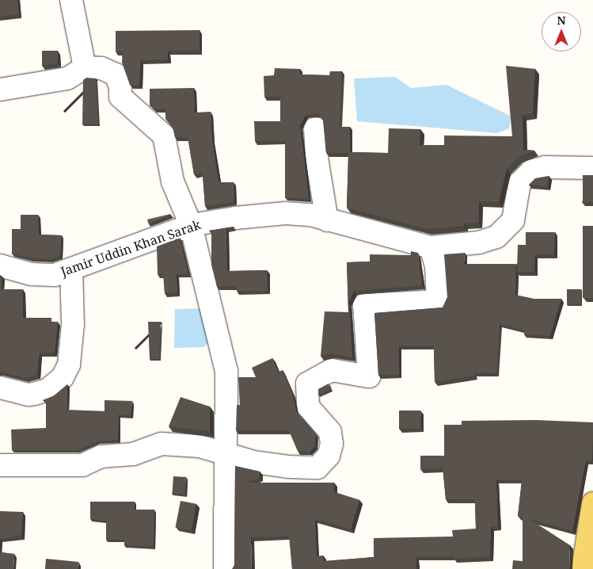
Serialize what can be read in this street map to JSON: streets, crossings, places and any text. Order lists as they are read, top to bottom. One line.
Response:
{"streets":{"street":["Jamir Uddin Khan Sarak"]},"north":"top"}
